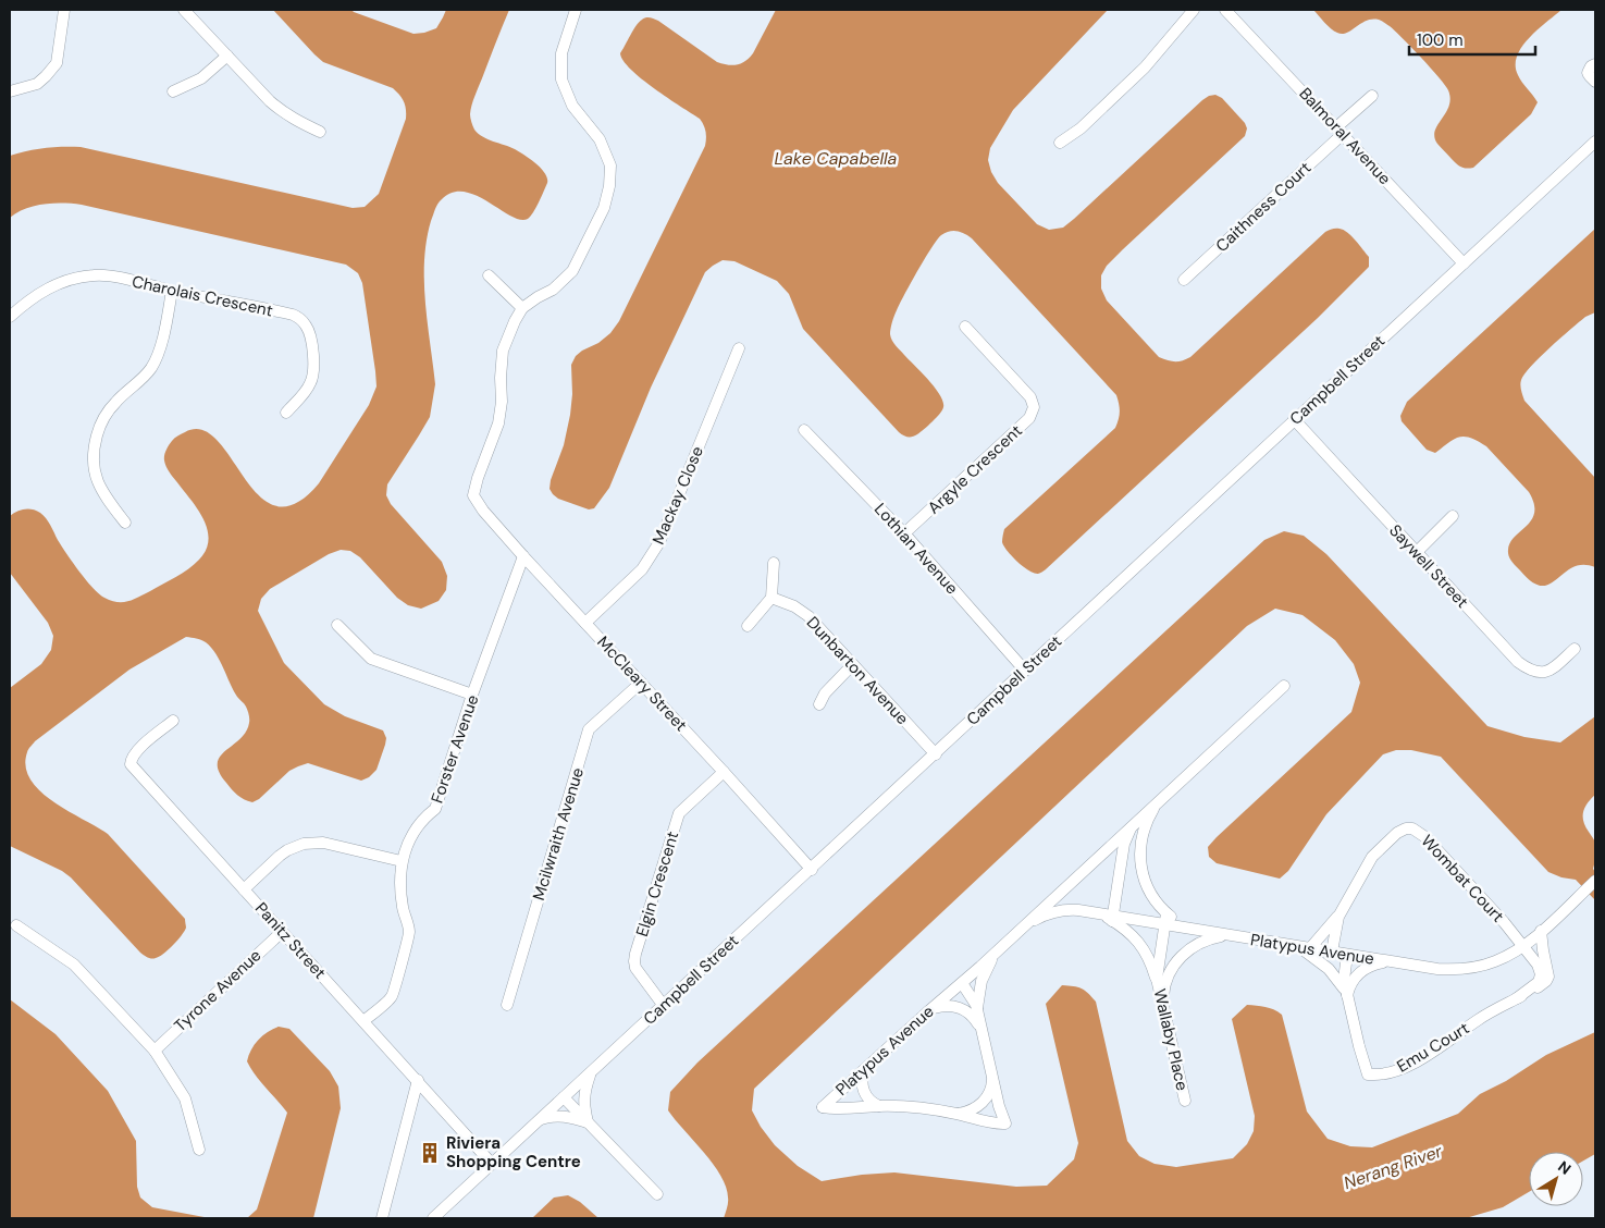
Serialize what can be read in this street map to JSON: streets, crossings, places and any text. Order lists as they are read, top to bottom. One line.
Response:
{"streets":{"street":["Balmoral Avenue","Caithness Court","Charolais Crescent","Campbell Street","Argyle Crescent","Mackay Close","Lothian Avenue","Saywell Street","Dunbarton Avenue","McCleary Street","Forster Avenue","Mcilwraith Avenue","Wombat Court","Elgin Crescent","Panitz Street","Platypus Avenue","Tyrone Avenue","Wallaby Place","Emu Court"]},"crossings":[["Balmoral Avenue","Caithness Court"],["Balmoral Avenue","Campbell Street"],["Campbell Street","Lothian Avenue"],["Campbell Street","Saywell Street"],["Campbell Street","Dunbarton Avenue"],["Campbell Street","McCleary Street"],["Campbell Street","Elgin Crescent"],["Campbell Street","Panitz Street"],["Argyle Crescent","Lothian Avenue"],["Mackay Close","McCleary Street"],["McCleary Street","Forster Avenue"],["McCleary Street","Mcilwraith Avenue"],["McCleary Street","Elgin Crescent"],["Forster Avenue","Panitz Street"],["Wombat Court","Platypus Avenue"],["Wombat Court","Emu Court"],["Panitz Street","Tyrone Avenue"],["Platypus Avenue","Wallaby Place"],["Platypus Avenue","Emu Court"]],"water":["Lake Capabella","Nerang River"],"places":{"building":["Riviera Shopping Centre"]},"scale_bar":"100 m","north":"top right"}
